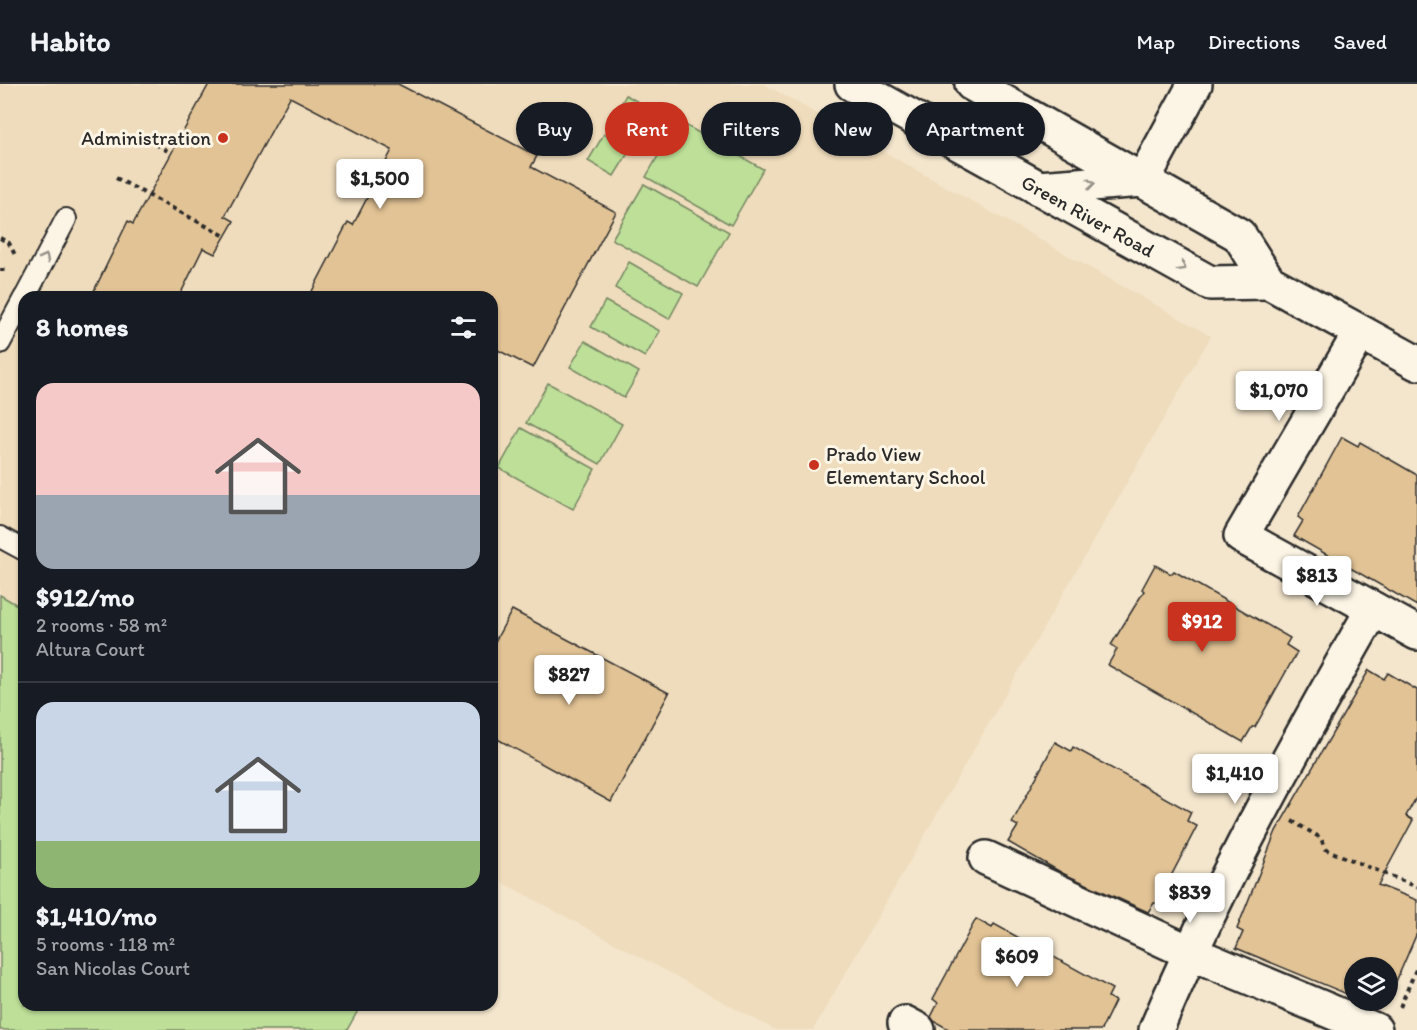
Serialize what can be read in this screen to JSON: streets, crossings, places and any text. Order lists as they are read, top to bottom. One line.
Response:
{"streets":{"street":["Green River Road"]},"places":["Administration","Prado View Elementary School"],"page":{"header":"Habito","nav":["Map","Directions","Saved"],"chip":["Buy","Rent","Filters","New","Apartment"],"price":["$1,500","$1,070","$813","$912","$827","$1,410","$839","$609"],"heading":"8 homes","list":[{"name":"$912/mo","note":"2 rooms · 58 m² · Altura Court"},{"name":"$1,410/mo","note":"5 rooms · 118 m² · San Nicolas Court"}]}}
